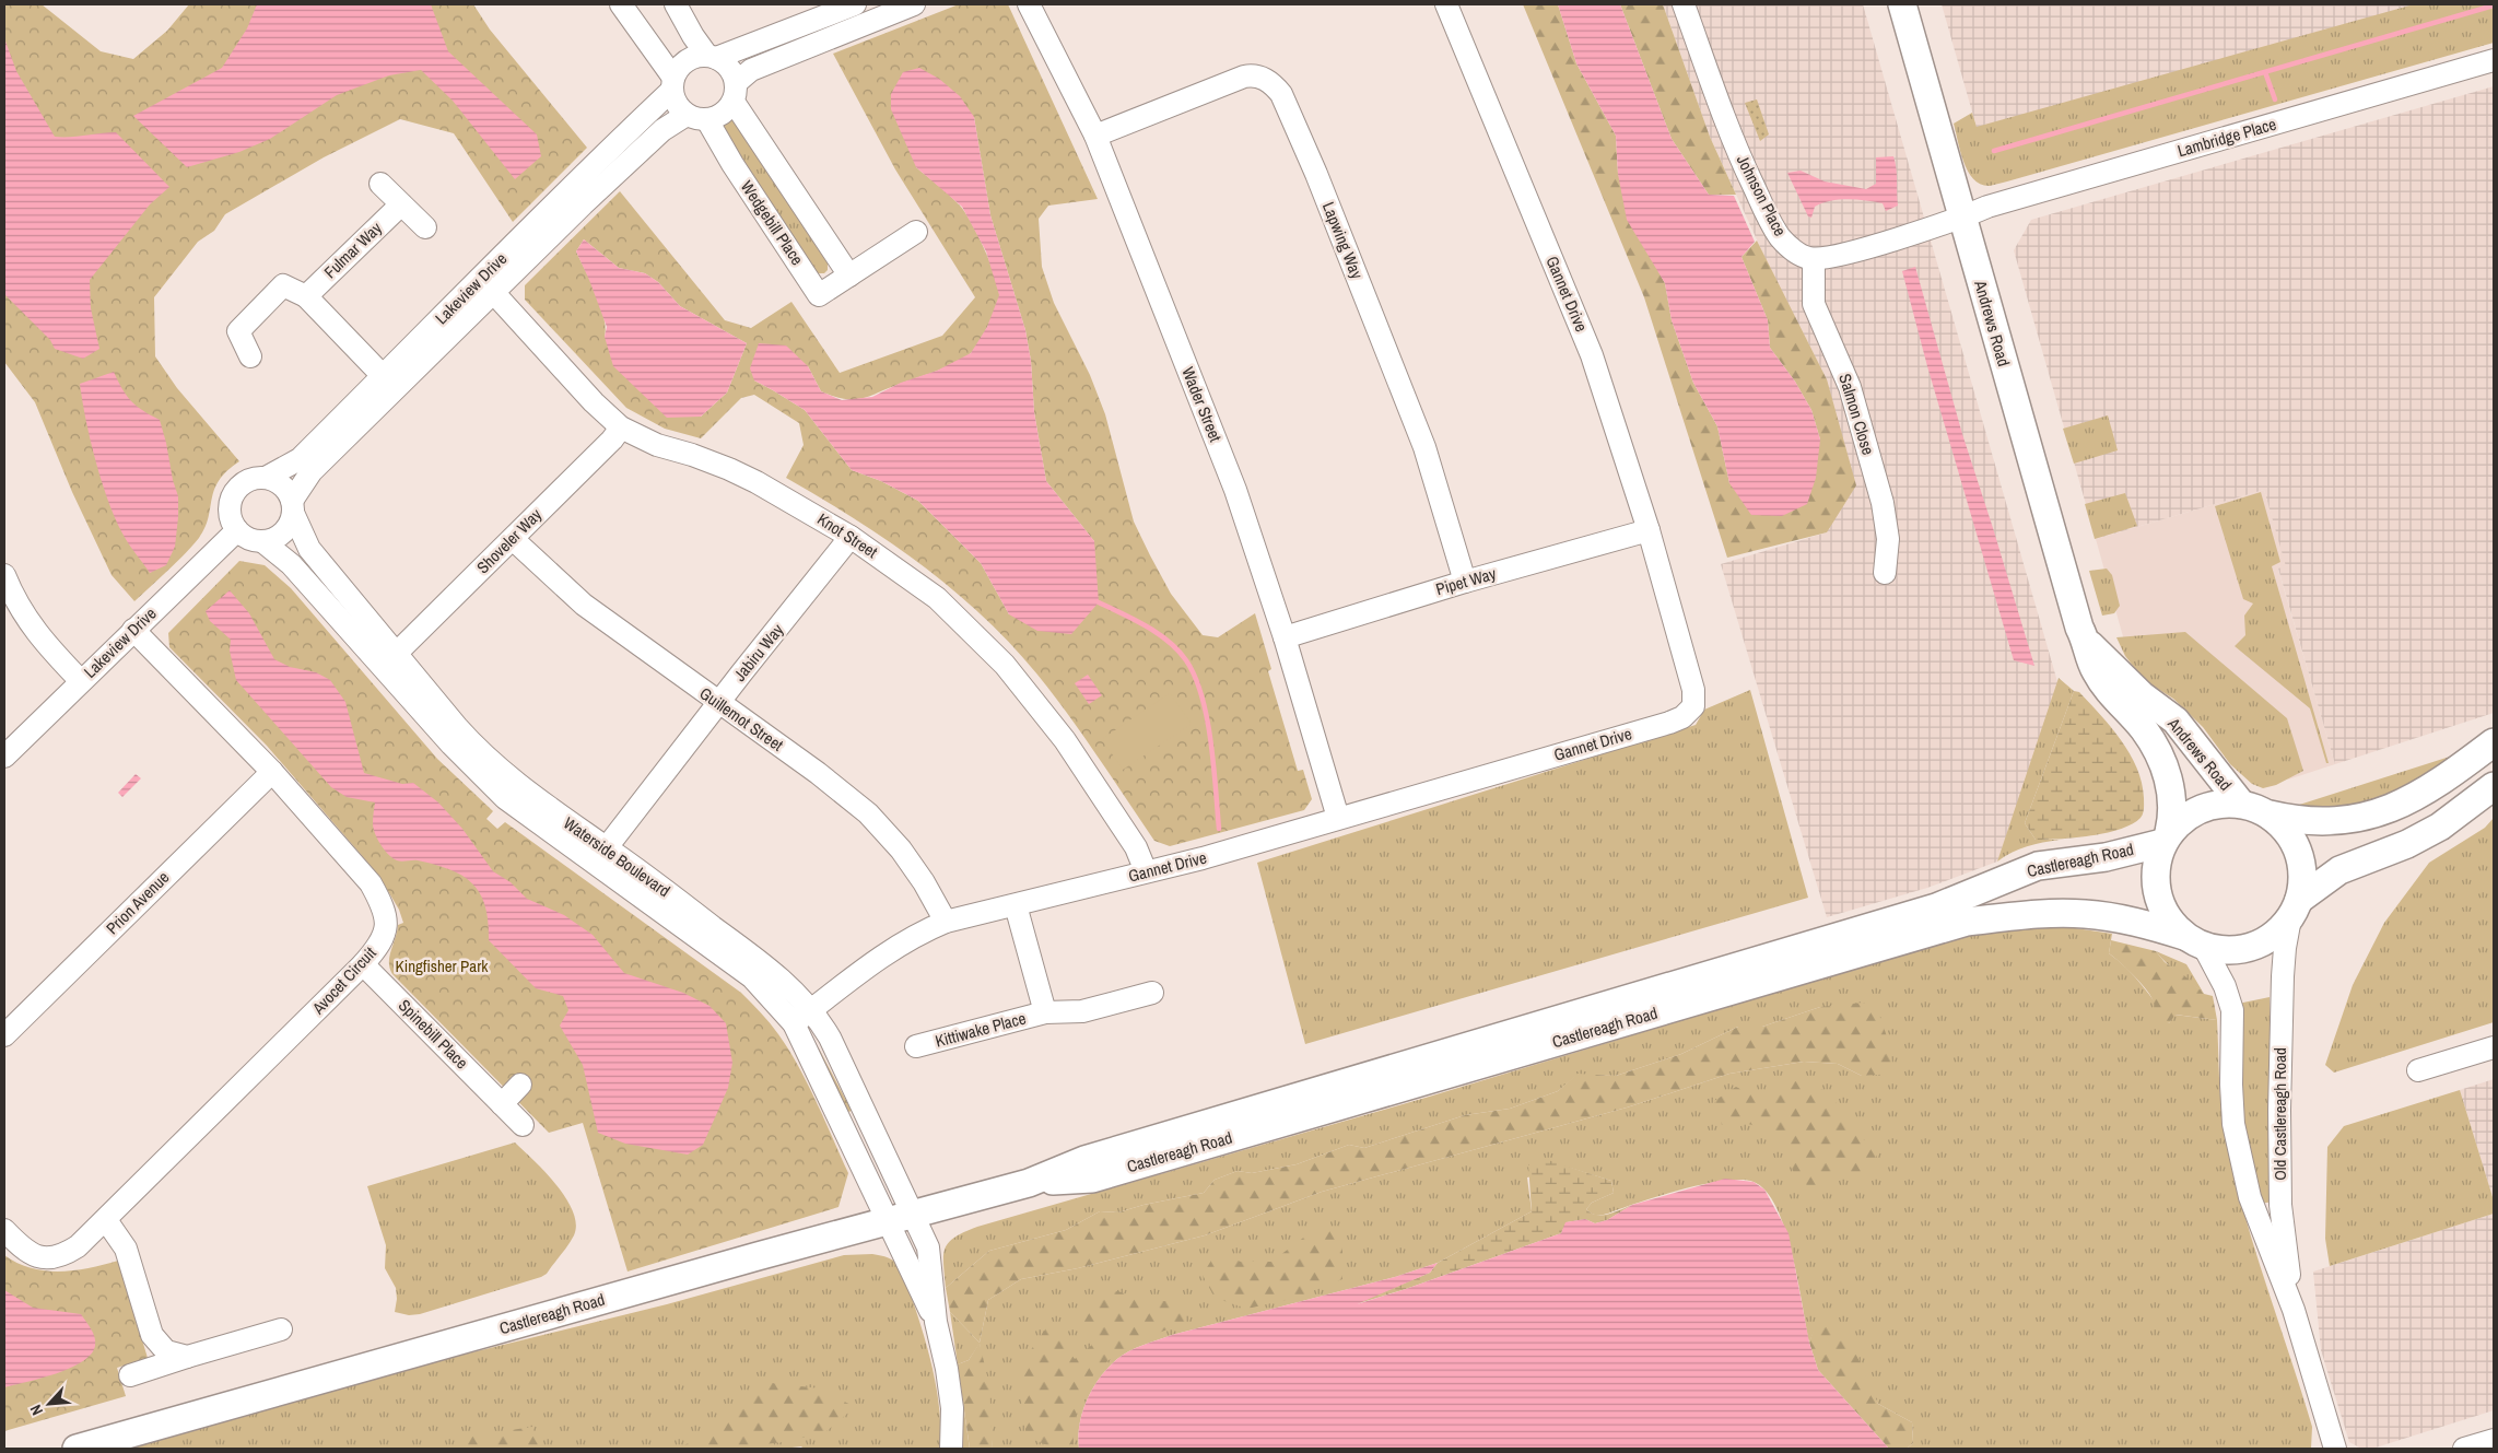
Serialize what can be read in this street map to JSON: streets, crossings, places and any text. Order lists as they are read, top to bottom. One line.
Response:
{"streets":{"main road":["Andrews Road","Castlereagh Road"],"street":["Lambridge Place","Johnson Place","Wedgebill Place","Lapwing Way","Fulmar Way","Lakeview Drive","Gannet Drive","Wader Street","Salmon Close","Knot Street","Shoveler Way","Pipet Way","Jabiru Way","Guillemot Street","Waterside Boulevard","Prion Avenue","Avocet Circuit","Kittiwake Place","Spinebill Place","Old Castlereagh Road"]},"crossings":[["Lambridge Place","Andrews Road"],["Johnson Place","Salmon Close"],["Wedgebill Place","Lakeview Drive"],["Lapwing Way","Wader Street"],["Lapwing Way","Pipet Way"],["Lakeview Drive","Knot Street"],["Lakeview Drive","Waterside Boulevard"],["Lakeview Drive","Avocet Circuit"],["Gannet Drive","Wader Street"],["Gannet Drive","Knot Street"],["Gannet Drive","Pipet Way"],["Gannet Drive","Guillemot Street"],["Gannet Drive","Waterside Boulevard"],["Gannet Drive","Kittiwake Place"],["Andrews Road","Castlereagh Road"],["Andrews Road","Old Castlereagh Road"],["Wader Street","Pipet Way"],["Knot Street","Shoveler Way"],["Knot Street","Jabiru Way"],["Shoveler Way","Guillemot Street"],["Shoveler Way","Waterside Boulevard"],["Jabiru Way","Guillemot Street"],["Jabiru Way","Waterside Boulevard"],["Waterside Boulevard","Castlereagh Road"],["Castlereagh Road","Old Castlereagh Road"],["Prion Avenue","Avocet Circuit"],["Avocet Circuit","Spinebill Place"]],"parks":["Kingfisher Park"],"north":"bottom left"}
